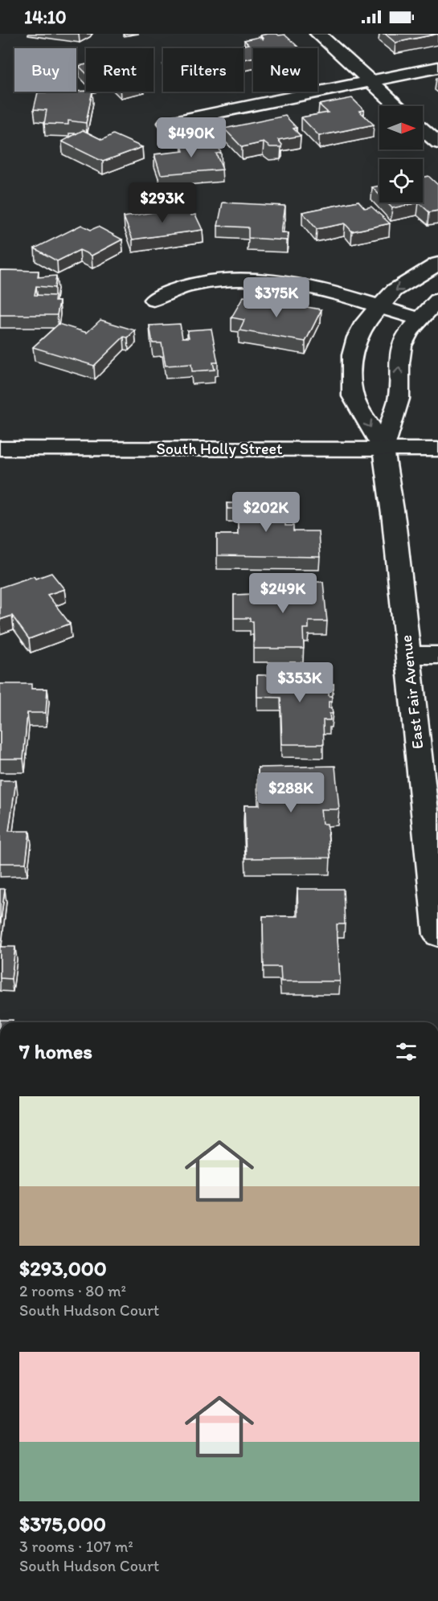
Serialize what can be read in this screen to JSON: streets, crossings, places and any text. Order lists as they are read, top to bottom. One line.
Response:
{"streets":{"street":["South Holly Street","East Fair Avenue"]},"crossings":[["South Holly Street","East Fair Avenue"]],"north":"right","page":{"status":"14:10","chip":["Buy","Rent","Filters","New"],"price":["$490K","$293K","$375K","$202K","$249K","$353K","$288K"],"heading":"7 homes","list":[{"name":"$293,000","note":"2 rooms · 80 m² · South Hudson Court"},{"name":"$375,000","note":"3 rooms · 107 m² · South Hudson Court"}]}}
